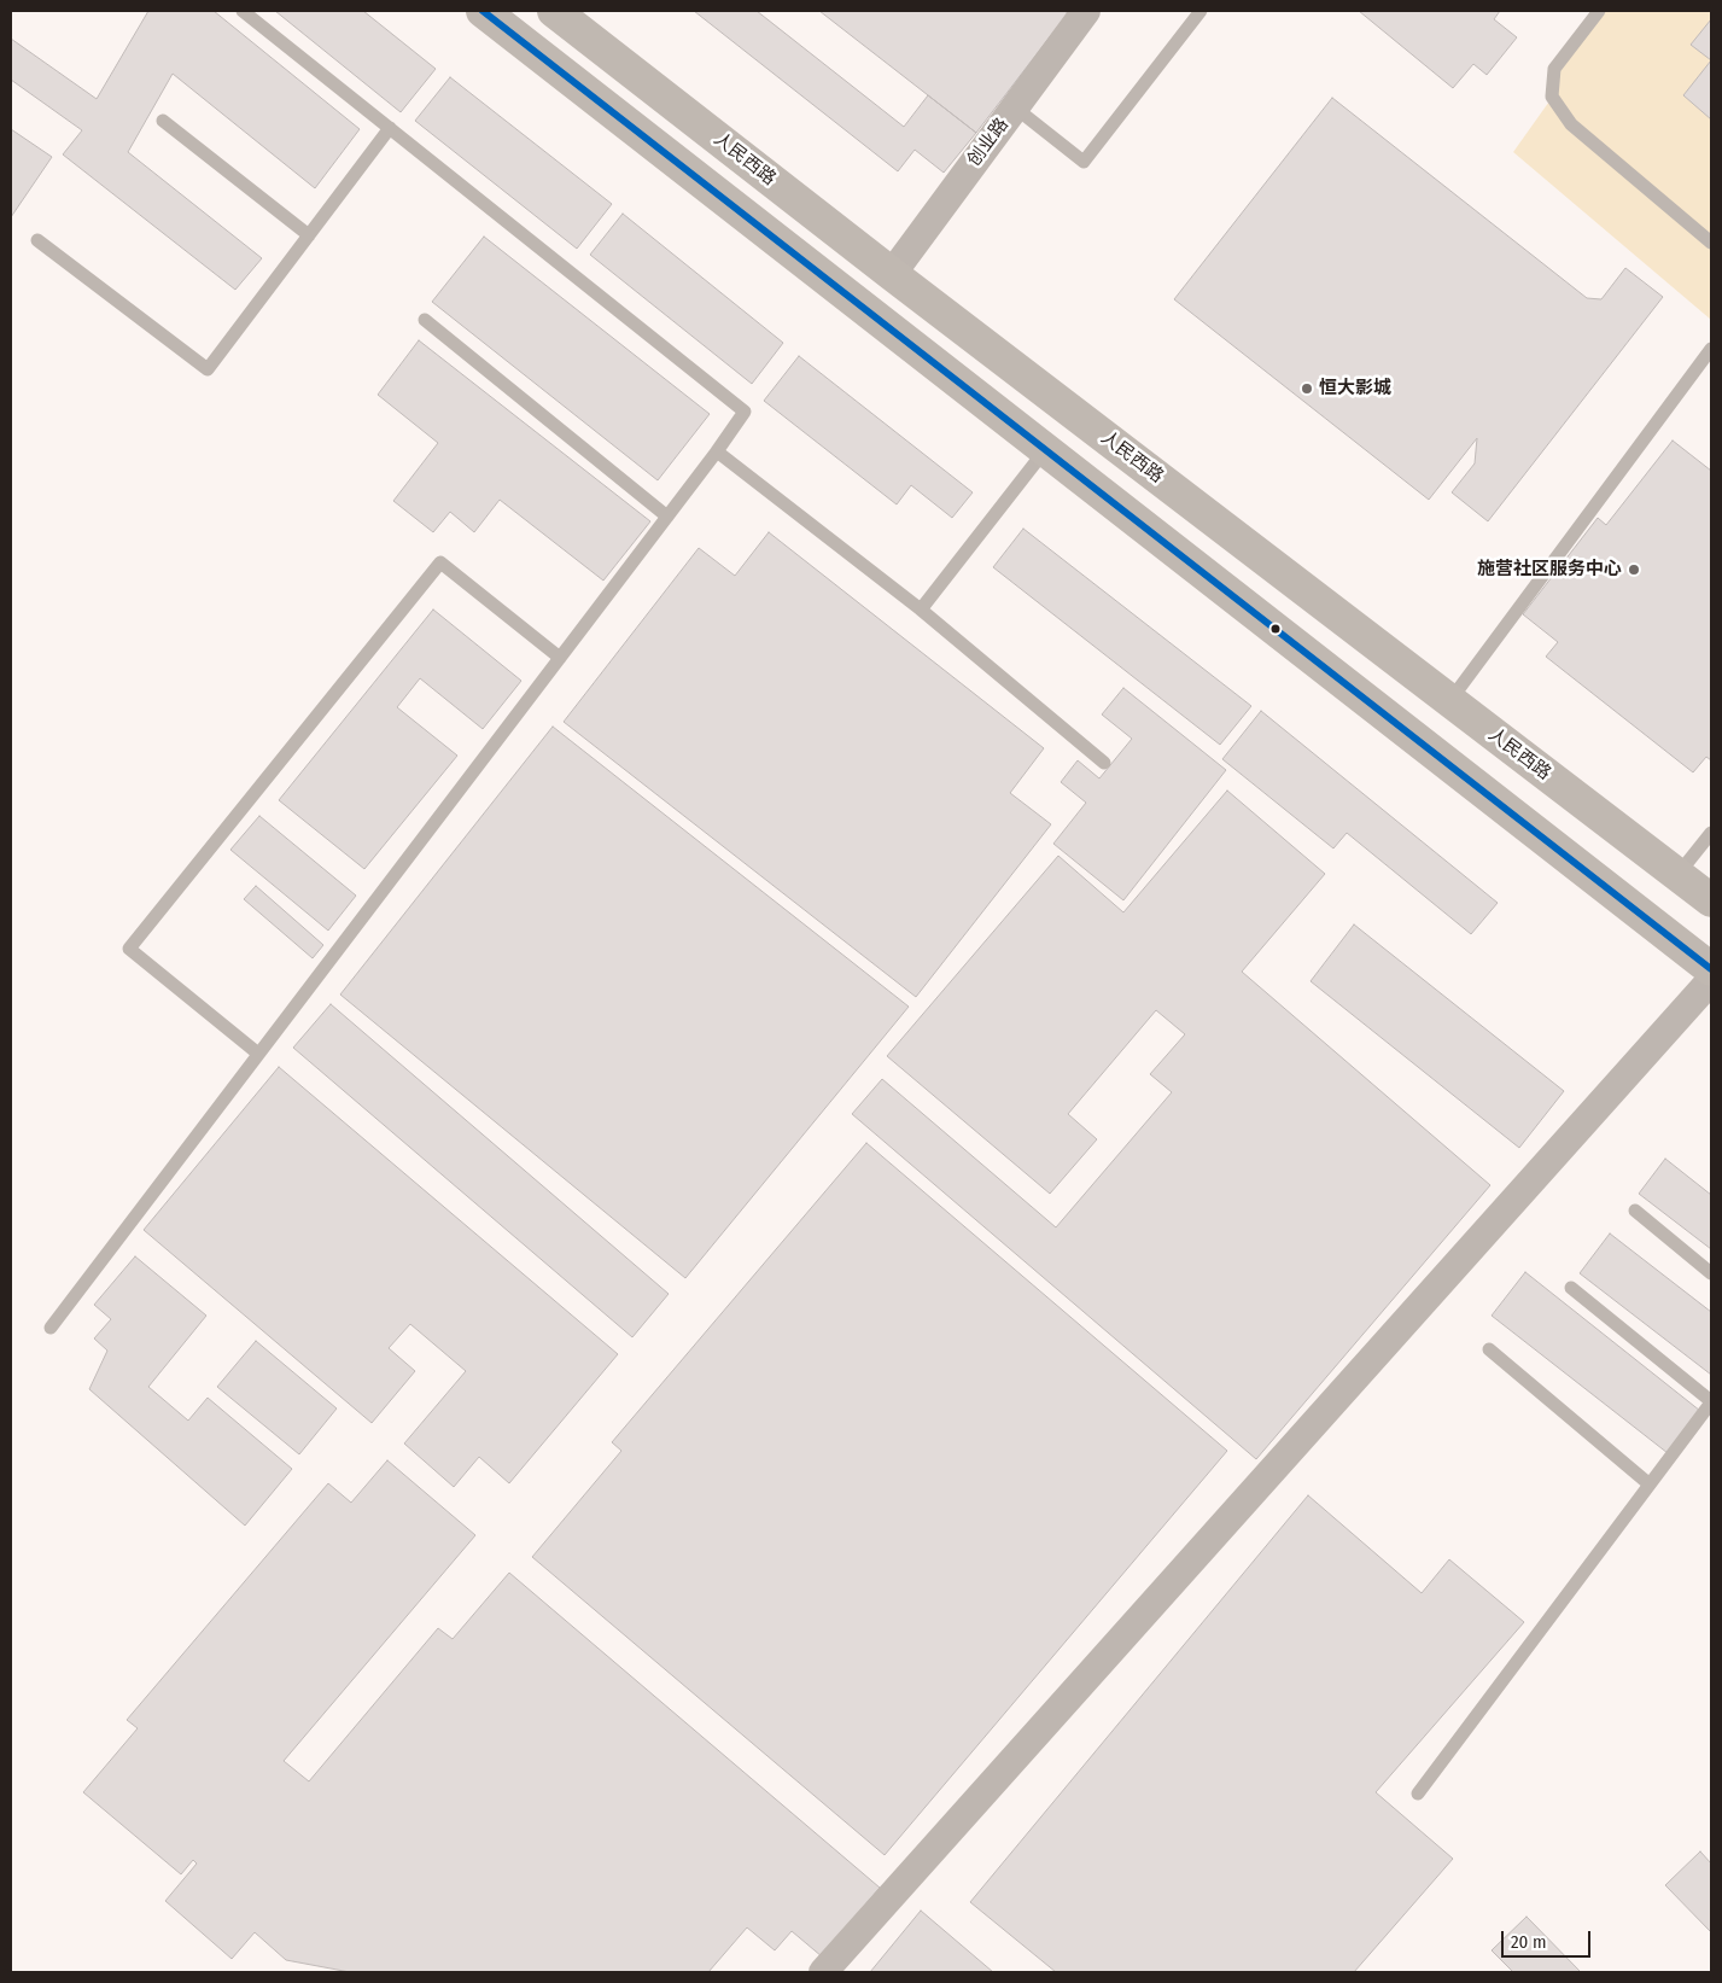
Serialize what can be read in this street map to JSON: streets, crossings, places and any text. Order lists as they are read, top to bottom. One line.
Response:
{"streets":{"main road":["人民西路"],"street":["创业路"]},"crossings":[["创业路","人民西路"]],"places":["恒大影城","施营社区服务中心"],"scale_bar":"20 m"}
